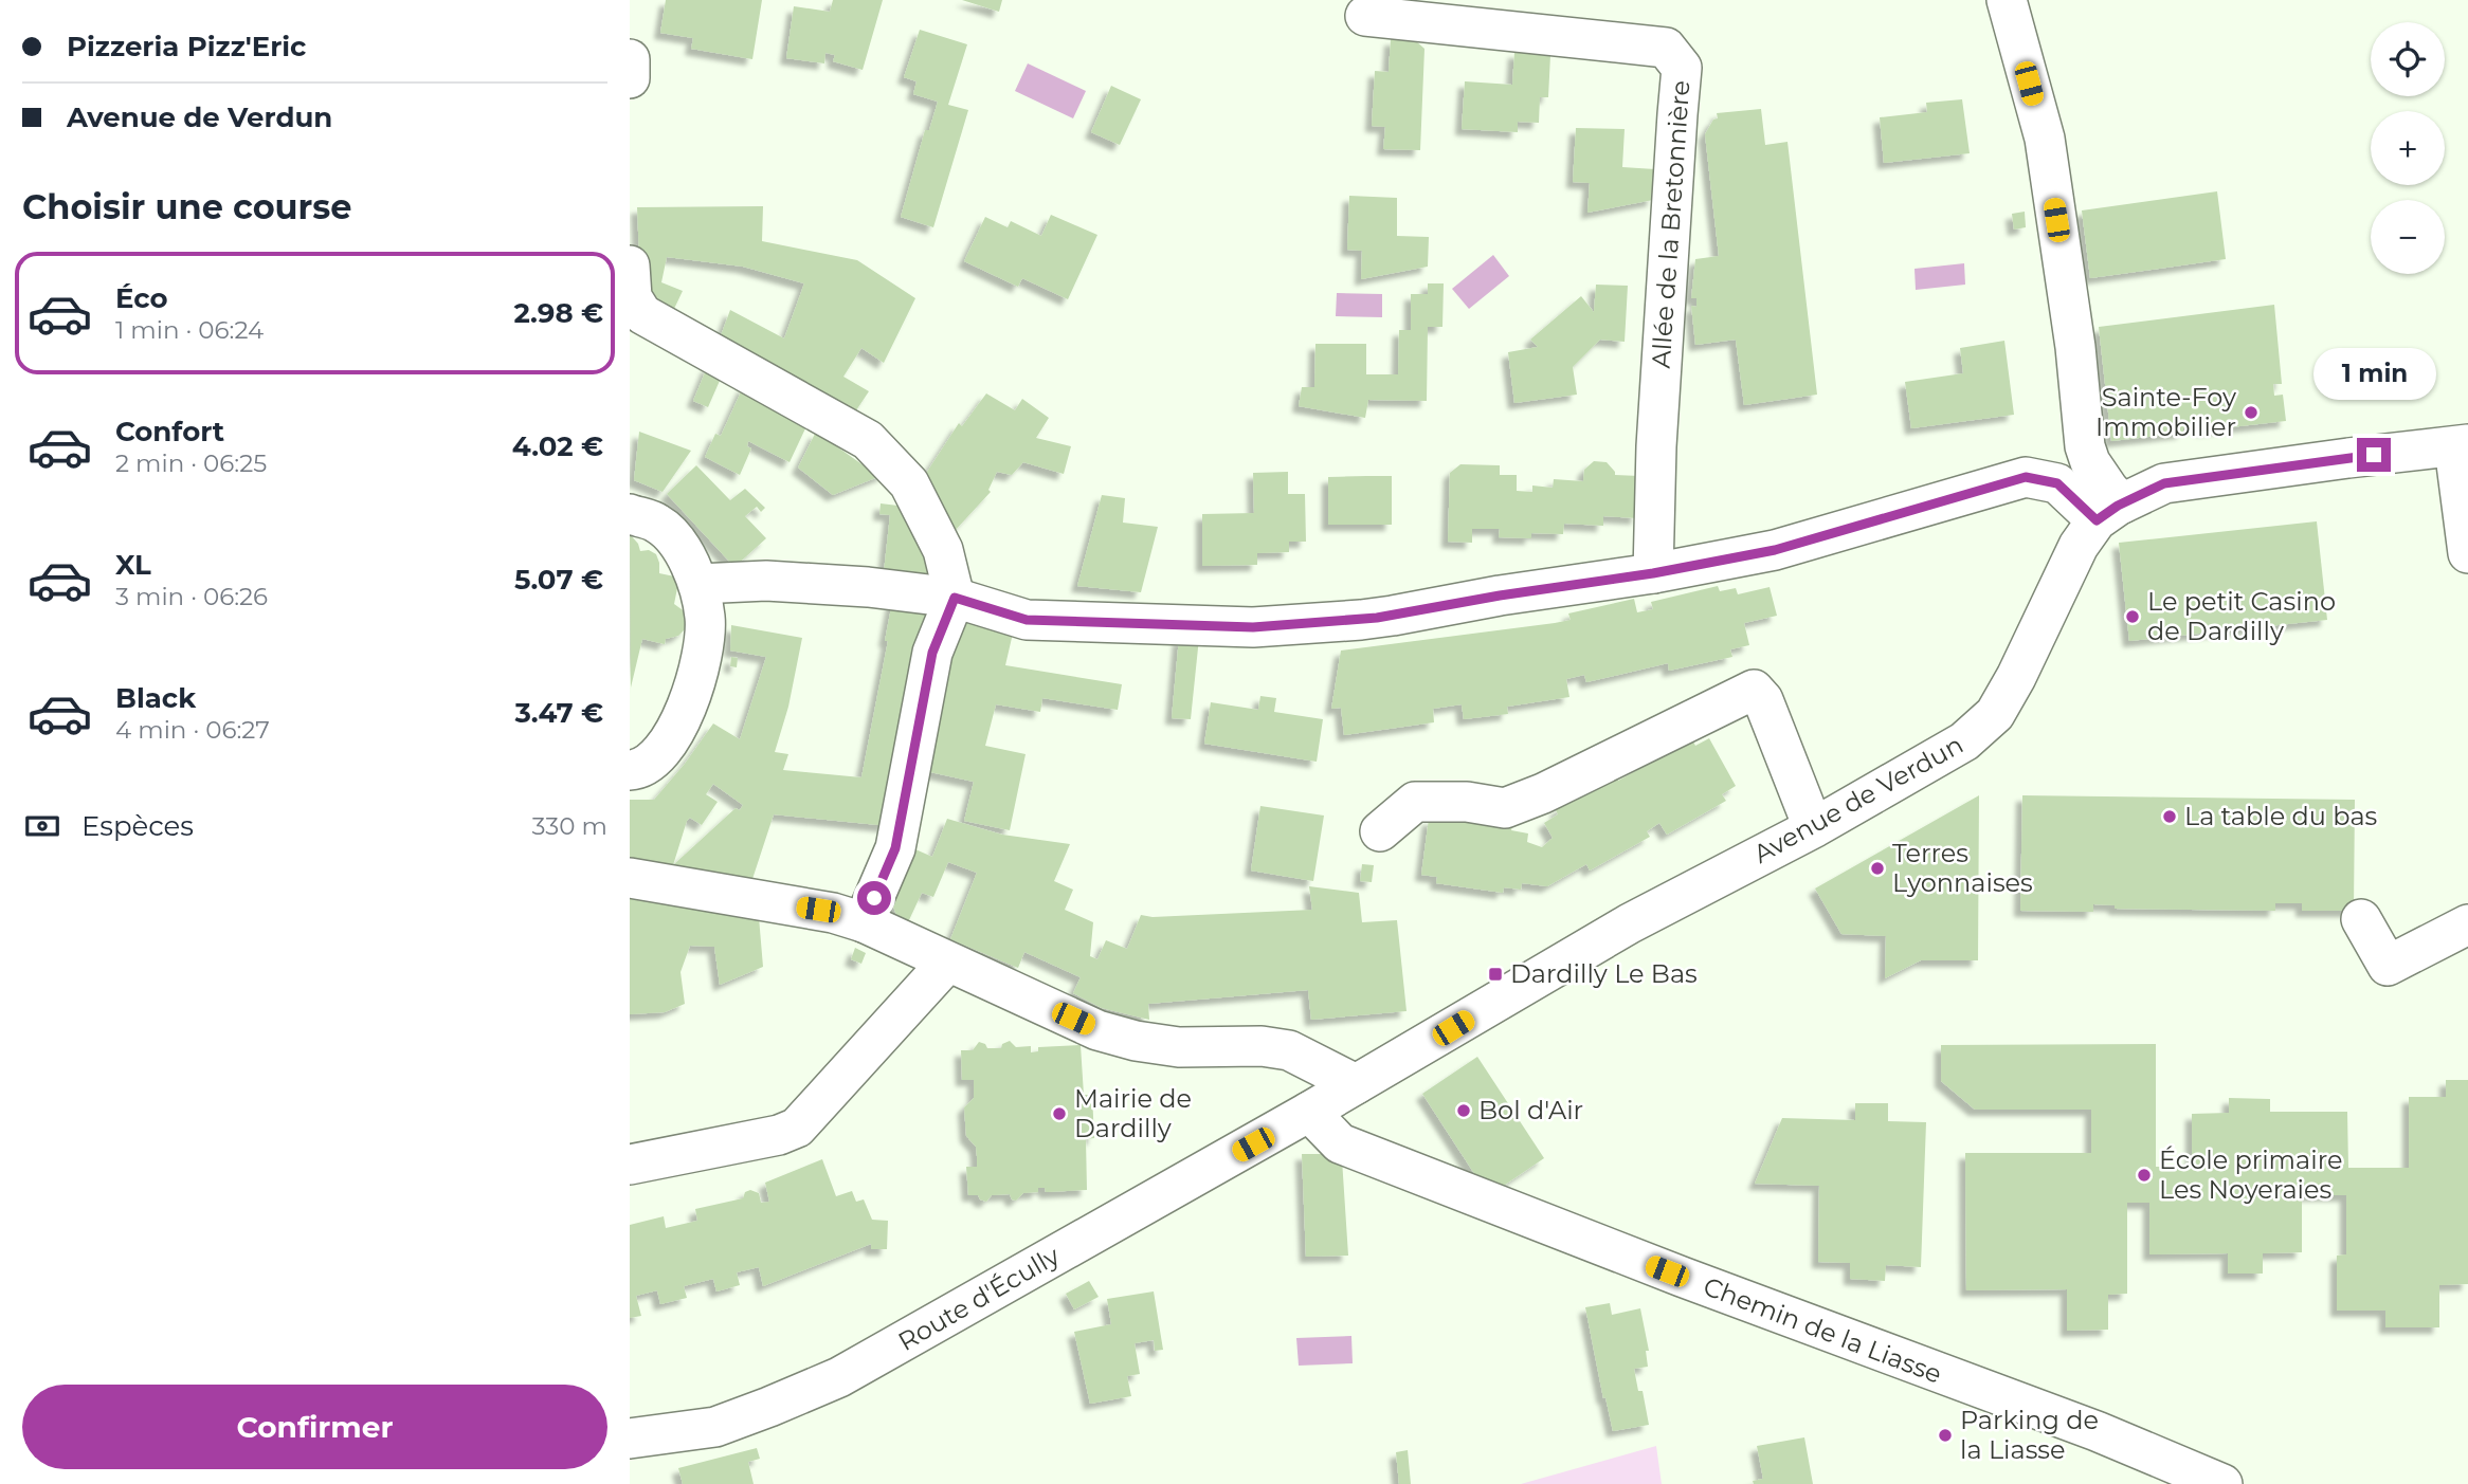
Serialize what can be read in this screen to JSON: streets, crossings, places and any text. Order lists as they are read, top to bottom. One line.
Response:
{"streets":{"street":["Allée de la Bretonnière","Avenue de Verdun","Route d'Écully","Chemin de la Liasse"]},"crossings":[["Avenue de Verdun","Route d'Écully"],["Avenue de Verdun","Chemin de la Liasse"],["Route d'Écully","Chemin de la Liasse"]],"places":{"other":["Sainte-Foy Immobilier","Le petit Casino de Dardilly","La table du bas","Terres Lyonnaises","Bol d'Air","Mairie de Dardilly","École primaire Les Noyeraies","Parking de la Liasse"],"transit":["Dardilly Le Bas"]},"page":{"banner":["Pizzeria Pizz'Eric","Avenue de Verdun"],"map_buttons":["+","−"],"heading":"Choisir une course","list":[{"name":"Éco","note":"1 min · 06:24","value":"2.98 €"},{"name":"Confort","note":"2 min · 06:25","value":"4.02 €"},{"name":"XL","note":"3 min · 06:26","value":"5.07 €"},{"name":"Black","note":"4 min · 06:27","value":"3.47 €"}],"bubble":"1 min","pay":["Espèces","330 m"],"buttons":"Confirmer"}}
